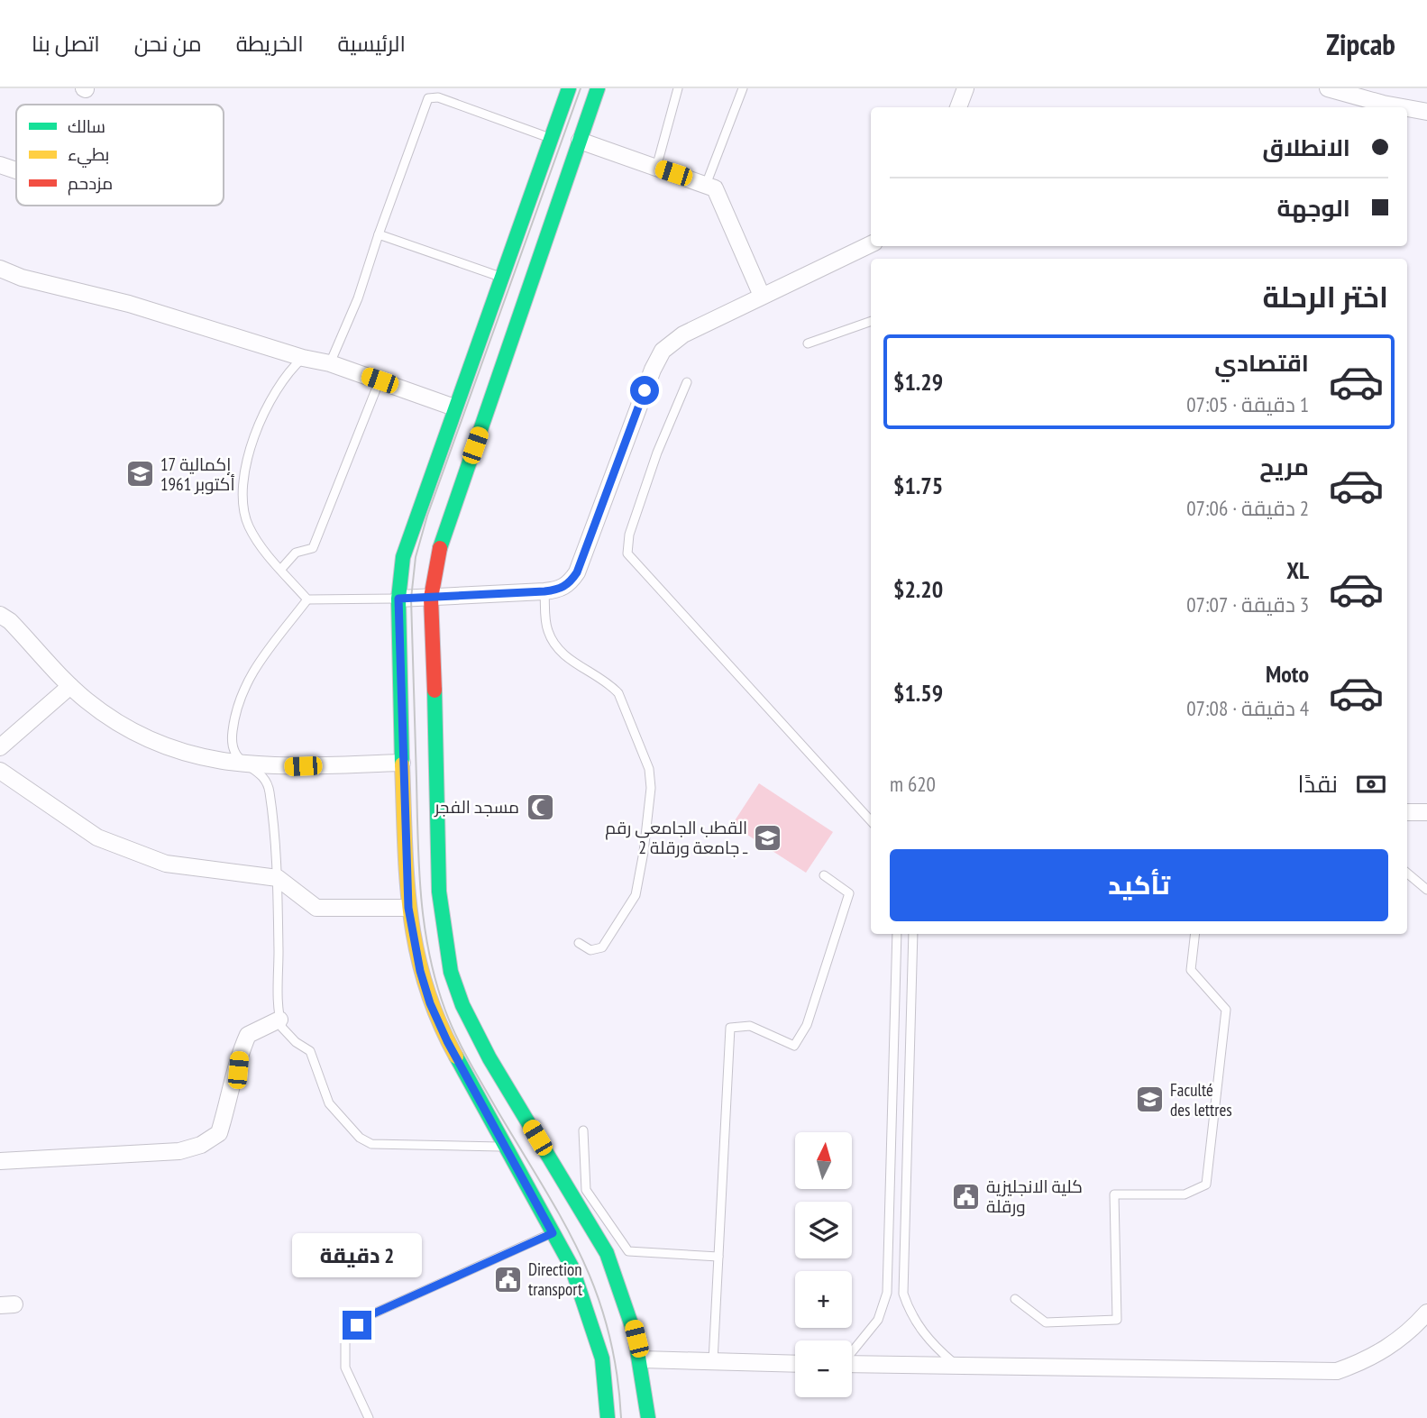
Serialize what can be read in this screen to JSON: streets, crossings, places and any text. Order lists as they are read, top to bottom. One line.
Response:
{"places":{"school or university":["إكمالية 17 أكتوبر 1961","القطب الجامعي رقم 2 ـ جامعة ورقلة","Faculté des lettres"],"mosque":["مسجد الفجر"],"public building":["كلية الانجليزية ورقلة","Direction transport"]},"legend":["سالك","بطيء","مزدحم"],"north":"top","page":{"header":"Zipcab","nav":["الرئيسية","الخريطة","من نحن","اتصل بنا"],"banner":["الانطلاق","الوجهة"],"heading":"اختر الرحلة","list":[{"name":"اقتصادي","note":"1 دقيقة · 07:05","value":"$1.29"},{"name":"مريح","note":"2 دقيقة · 07:06","value":"$1.75"},{"name":"XL","note":"3 دقيقة · 07:07","value":"$2.20"},{"name":"Moto","note":"4 دقيقة · 07:08","value":"$1.59"}],"pay":["نقدًا","620 m"],"buttons":"تأكيد","map_buttons":["+","−"],"bubble":"2 دقيقة"}}
